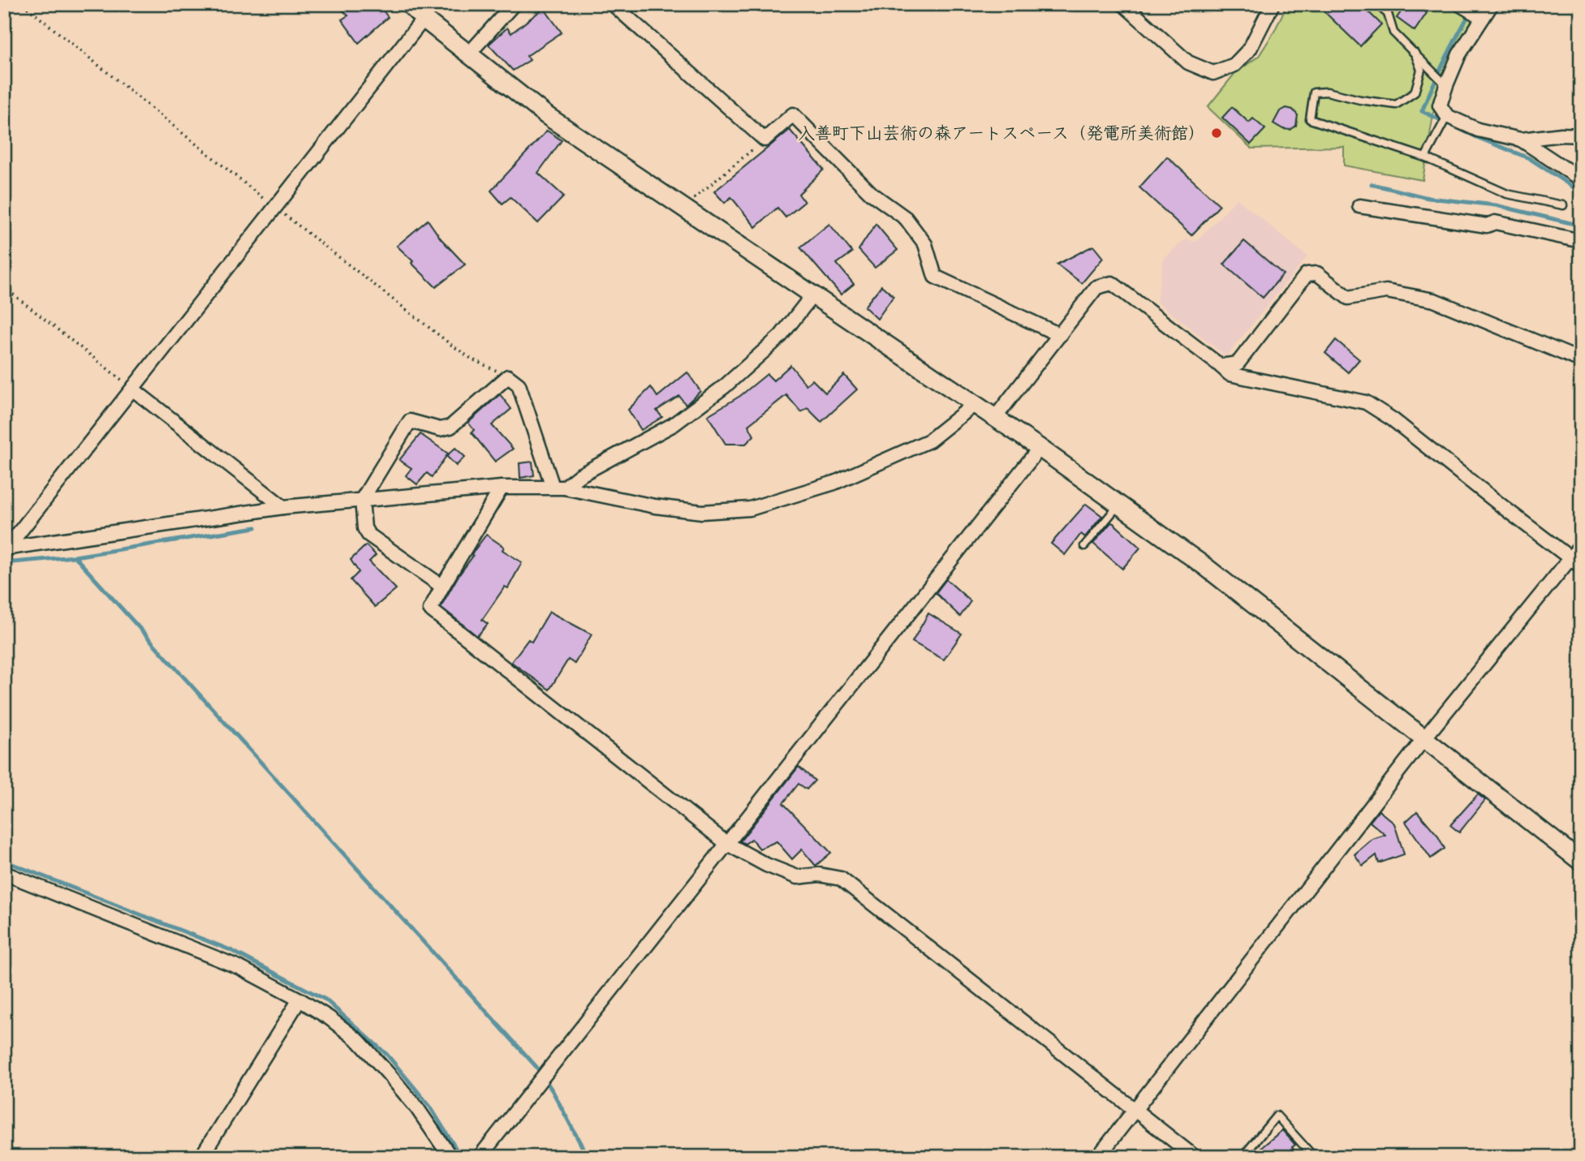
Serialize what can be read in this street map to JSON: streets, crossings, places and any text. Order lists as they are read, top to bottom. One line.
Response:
{"places":["入善町下山芸術の森アートスペース（発電所美術館）"]}
